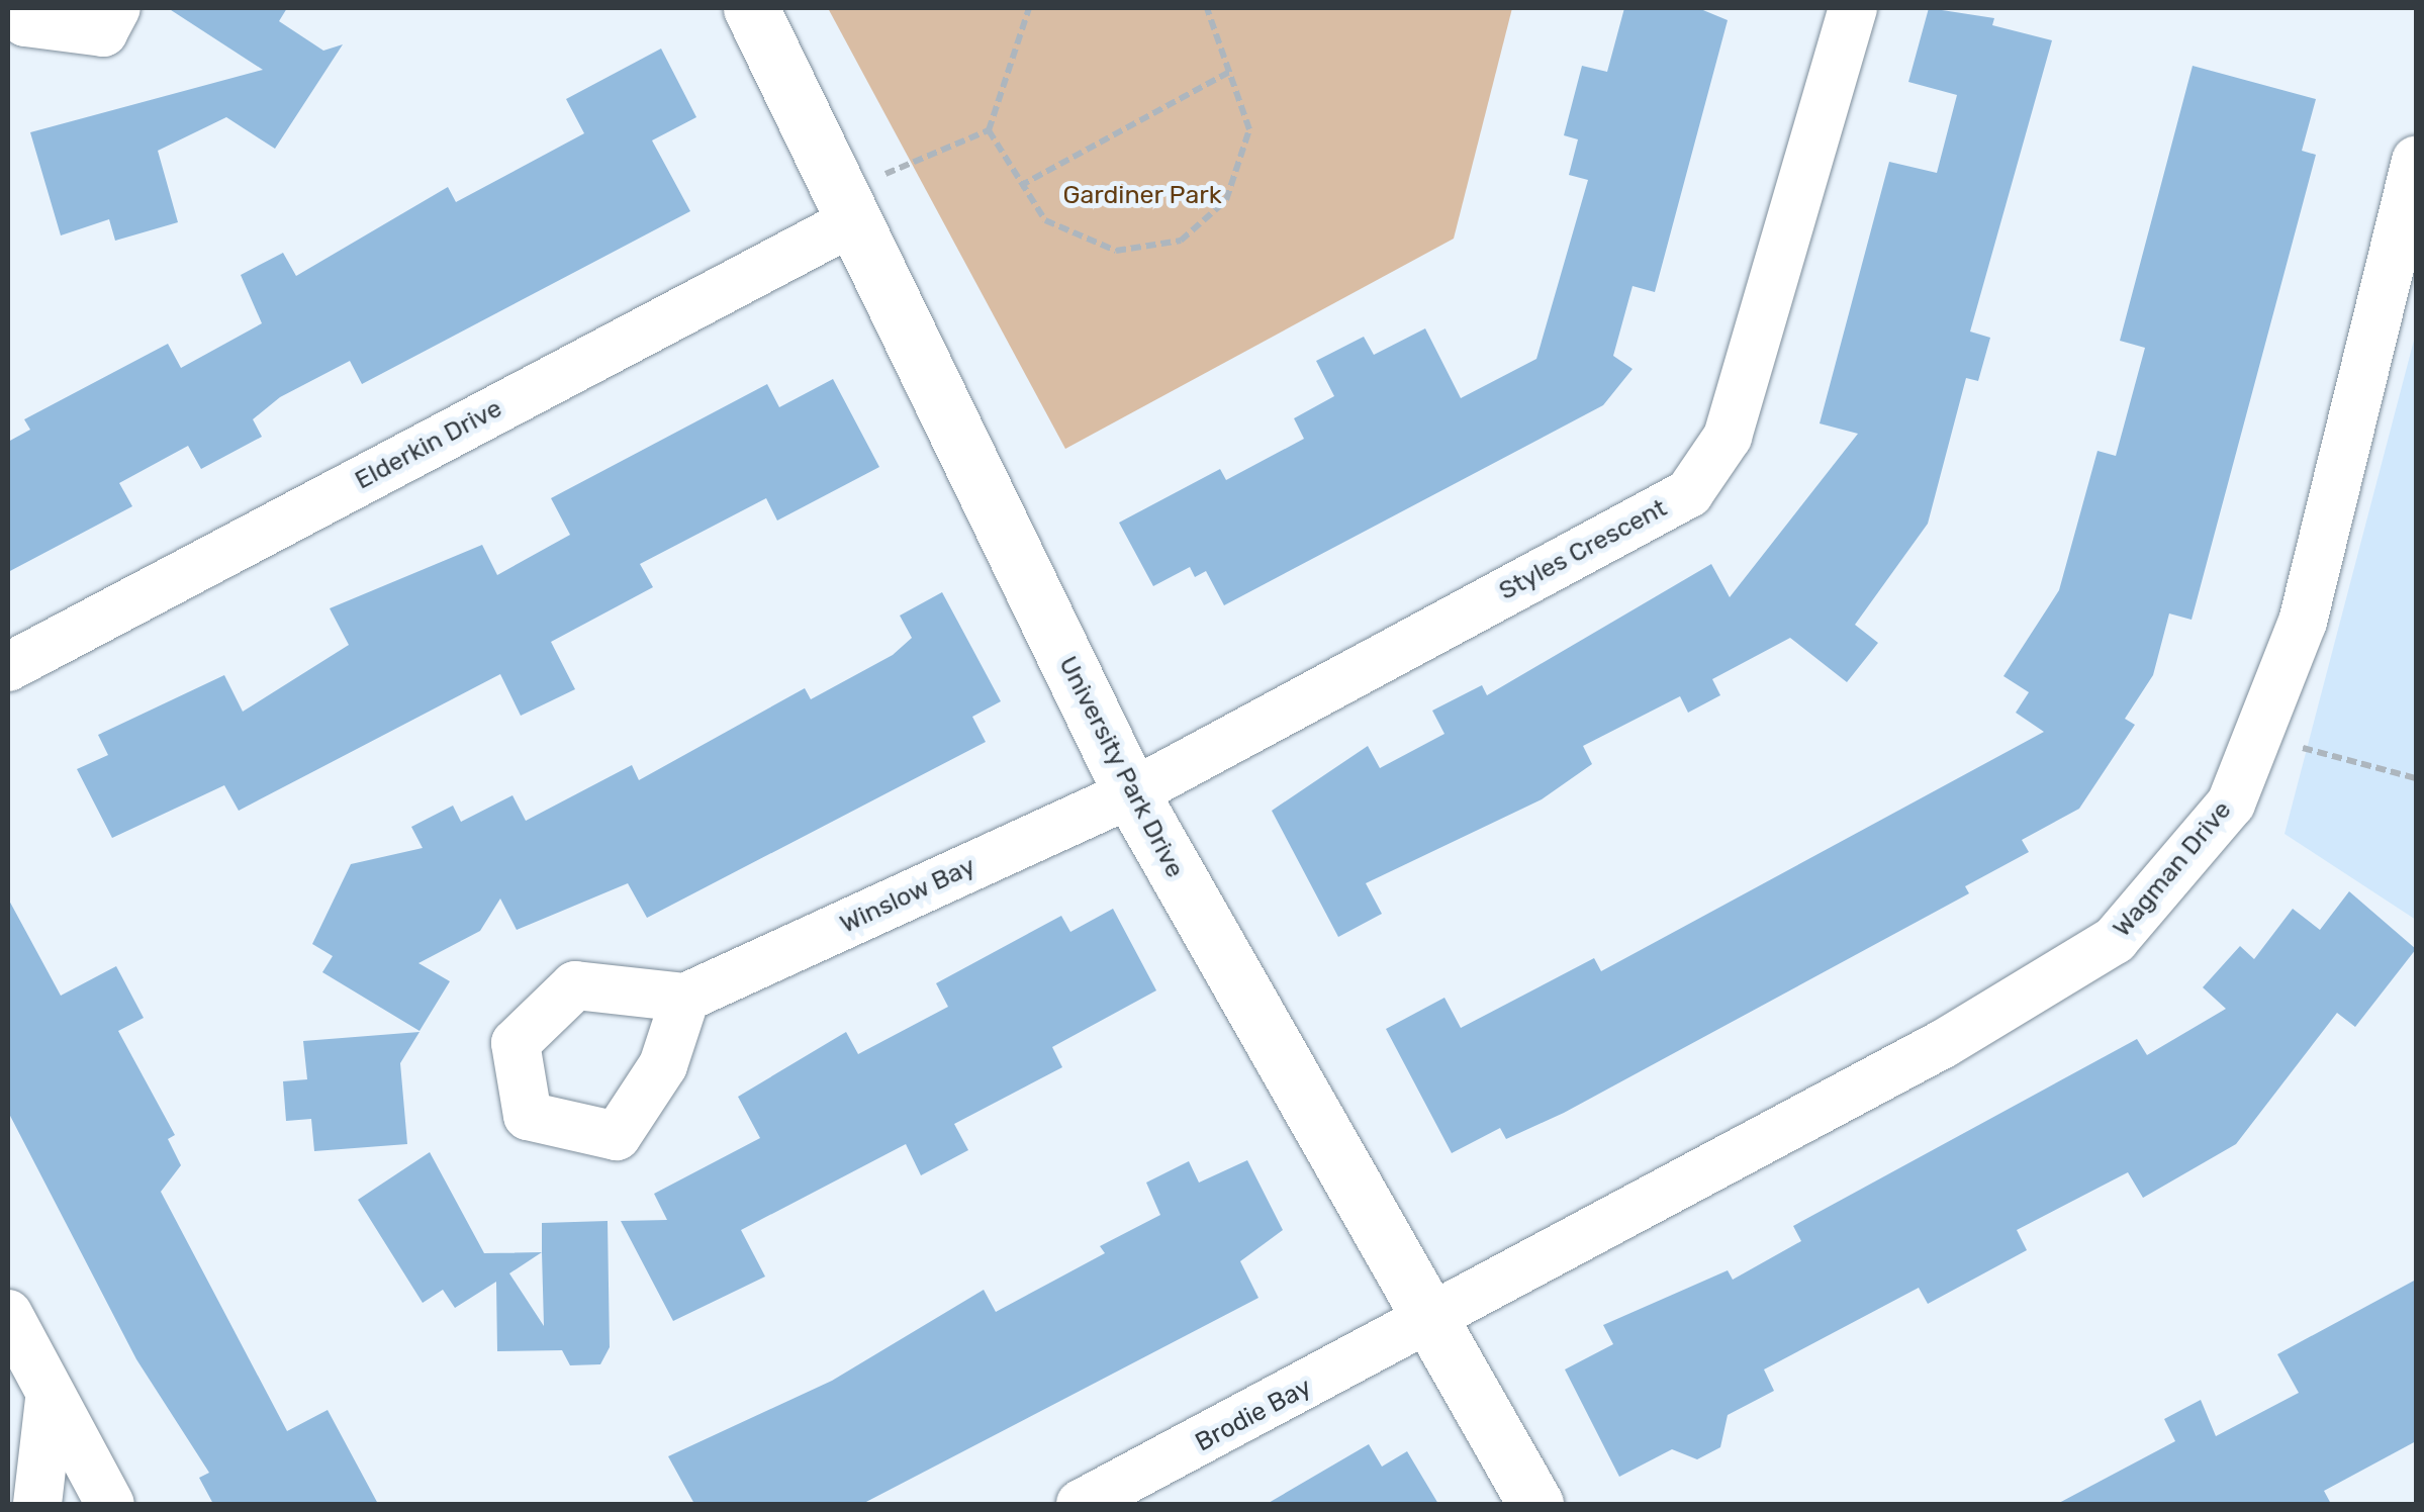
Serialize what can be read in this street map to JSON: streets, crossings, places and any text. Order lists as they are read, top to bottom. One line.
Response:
{"streets":{"street":["Elderkin Drive","Styles Crescent","University Park Drive","Wagman Drive","Winslow Bay","Brodie Bay"]},"crossings":[["Elderkin Drive","University Park Drive"],["Styles Crescent","University Park Drive"],["Styles Crescent","Winslow Bay"],["University Park Drive","Wagman Drive"],["University Park Drive","Winslow Bay"],["University Park Drive","Brodie Bay"],["Wagman Drive","Brodie Bay"]],"parks":["Gardiner Park"]}
